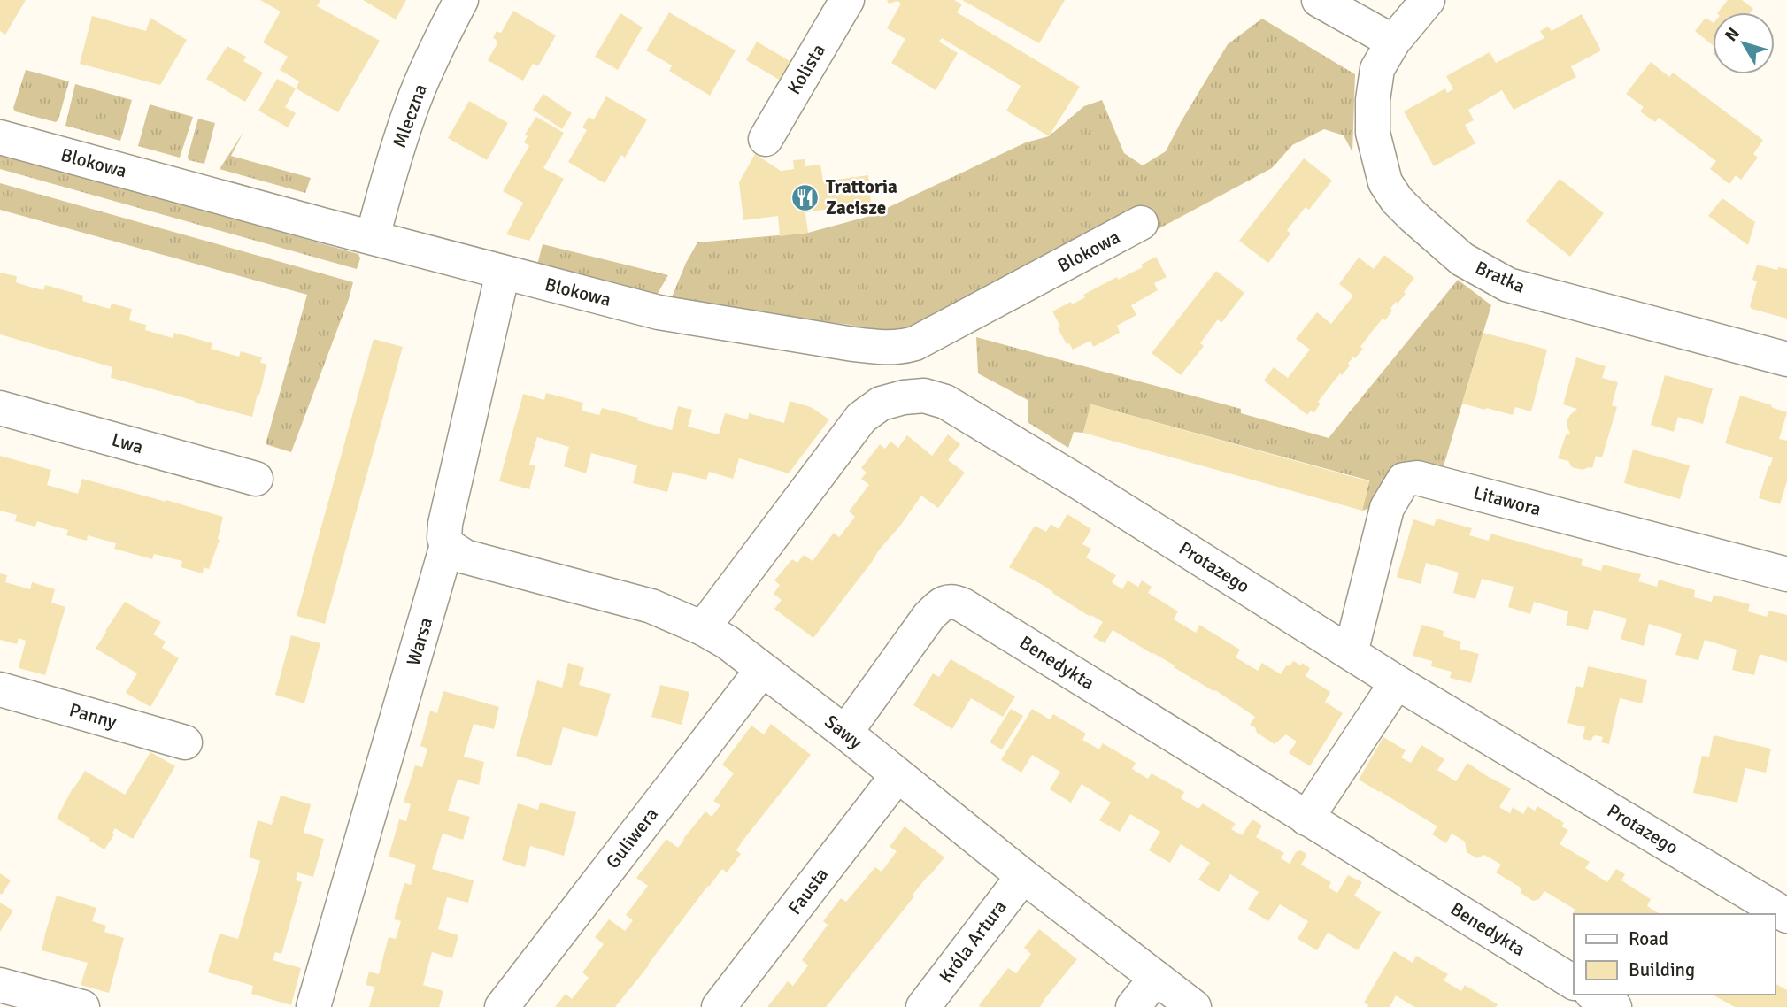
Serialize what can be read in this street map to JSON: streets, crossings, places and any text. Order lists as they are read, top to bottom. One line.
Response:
{"streets":{"street":["Kolista","Mleczna","Blokowa","Bratka","Lwa","Litawora","Protazego","Warsa","Benedykta","Panny","Sawy","Guliwera","Fausta","Króla Artura"]},"crossings":[["Mleczna","Blokowa"],["Blokowa","Warsa"],["Litawora","Protazego"],["Protazego","Sawy"],["Warsa","Sawy"],["Benedykta","Sawy"],["Sawy","Guliwera"],["Sawy","Fausta"],["Sawy","Króla Artura"]],"places":{"restaurant":["Trattoria Zacisze"]},"legend":["Road","Building"],"north":"top left"}
